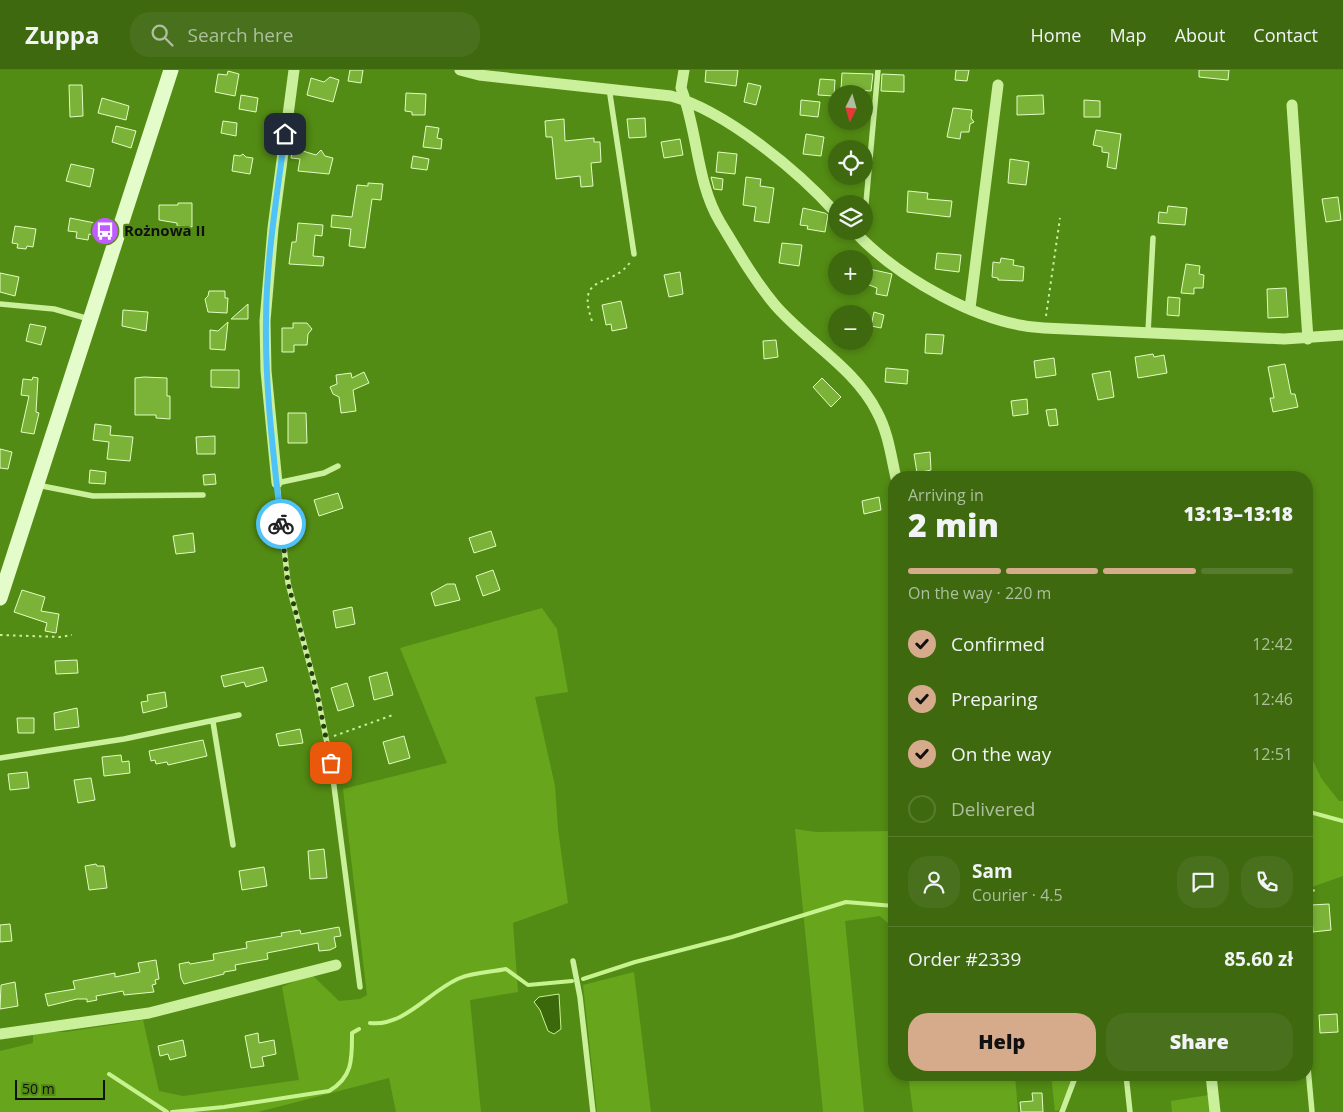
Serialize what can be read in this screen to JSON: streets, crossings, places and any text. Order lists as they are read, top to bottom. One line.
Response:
{"places":{"bus stop":["Rożnowa II"]},"scale_bar":"50 m","north":"bottom","page":{"header":"Zuppa","search":"Search here","nav":["Home","Map","About","Contact"],"map_buttons":["+","−"],"heading":["2 min","Arriving in","13:13–13:18"],"panel":["Sam","Courier · 4.5","Order #2339","85.60 zł"],"bar":"On the way · 220 m","list":[["Confirmed","12:42"],["Preparing","12:46"],["On the way","12:51"],"Delivered"],"buttons":["Help","Share"],"scale":"50 m"}}
